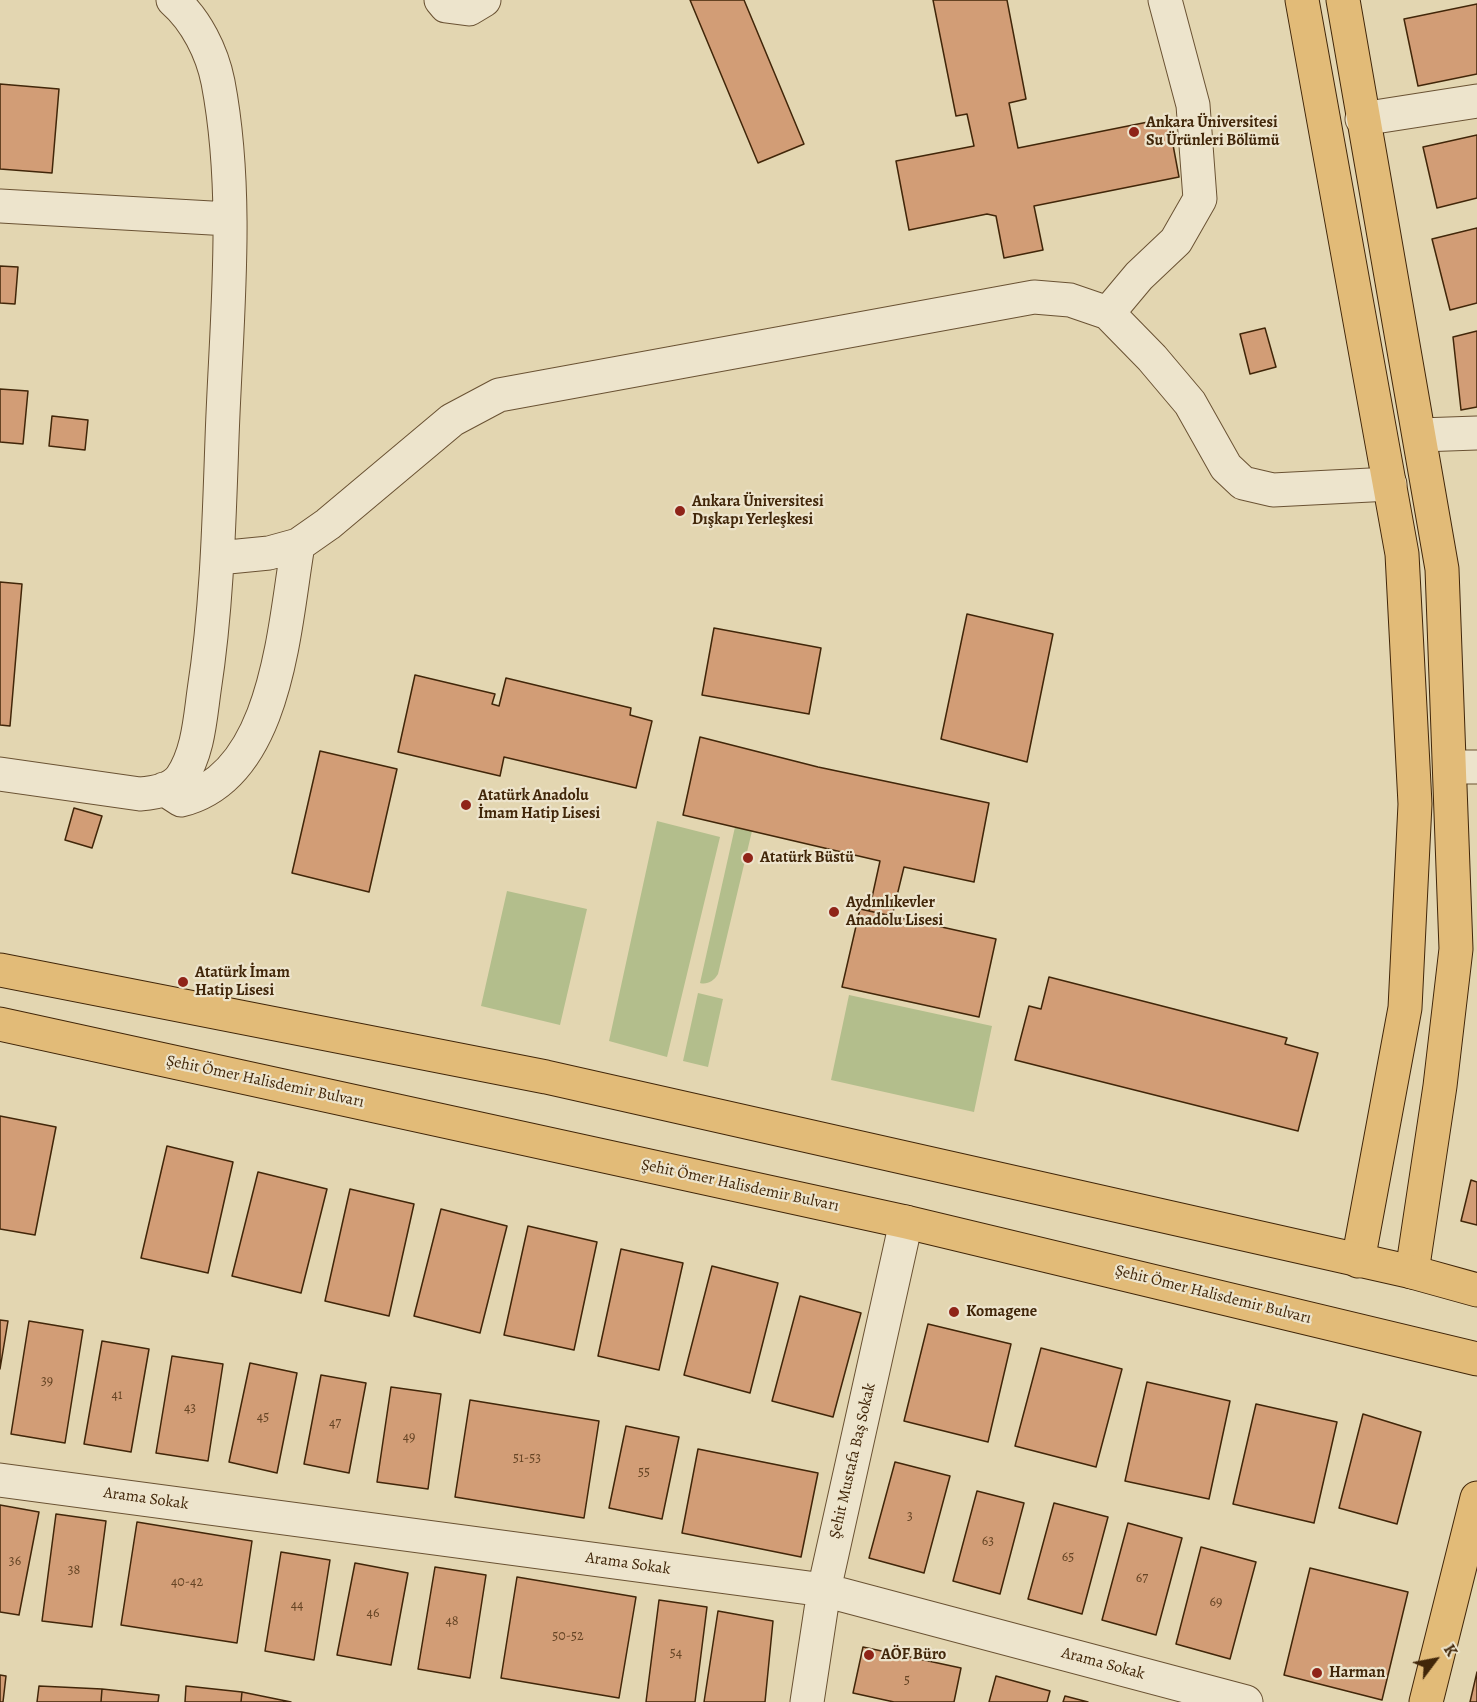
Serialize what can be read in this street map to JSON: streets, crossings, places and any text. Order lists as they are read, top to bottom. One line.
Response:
{"streets":{"main road":["Şehit Ömer Halisdemir Bulvarı"],"street":["Şehit Mustafa Baş Sokak","Arama Sokak"]},"crossings":[["Şehit Ömer Halisdemir Bulvarı","Şehit Mustafa Baş Sokak"],["Şehit Mustafa Baş Sokak","Arama Sokak"]],"places":["Ankara Üniversitesi Su Ürünleri Bölümü","Ankara Üniversitesi Dışkapı Yerleşkesi","Atatürk Anadolu İmam Hatip Lisesi","Atatürk Büstü","Aydınlıkevler Anadolu Lisesi","Atatürk İmam Hatip Lisesi","Komagene","AÖF Büro","Harman"],"house_numbers":["39","41","43","45","47","49","51-53","55","3","63","65","36","38","67","40-42","69","44","46","48","50-52","54","5"],"north":"top right"}
